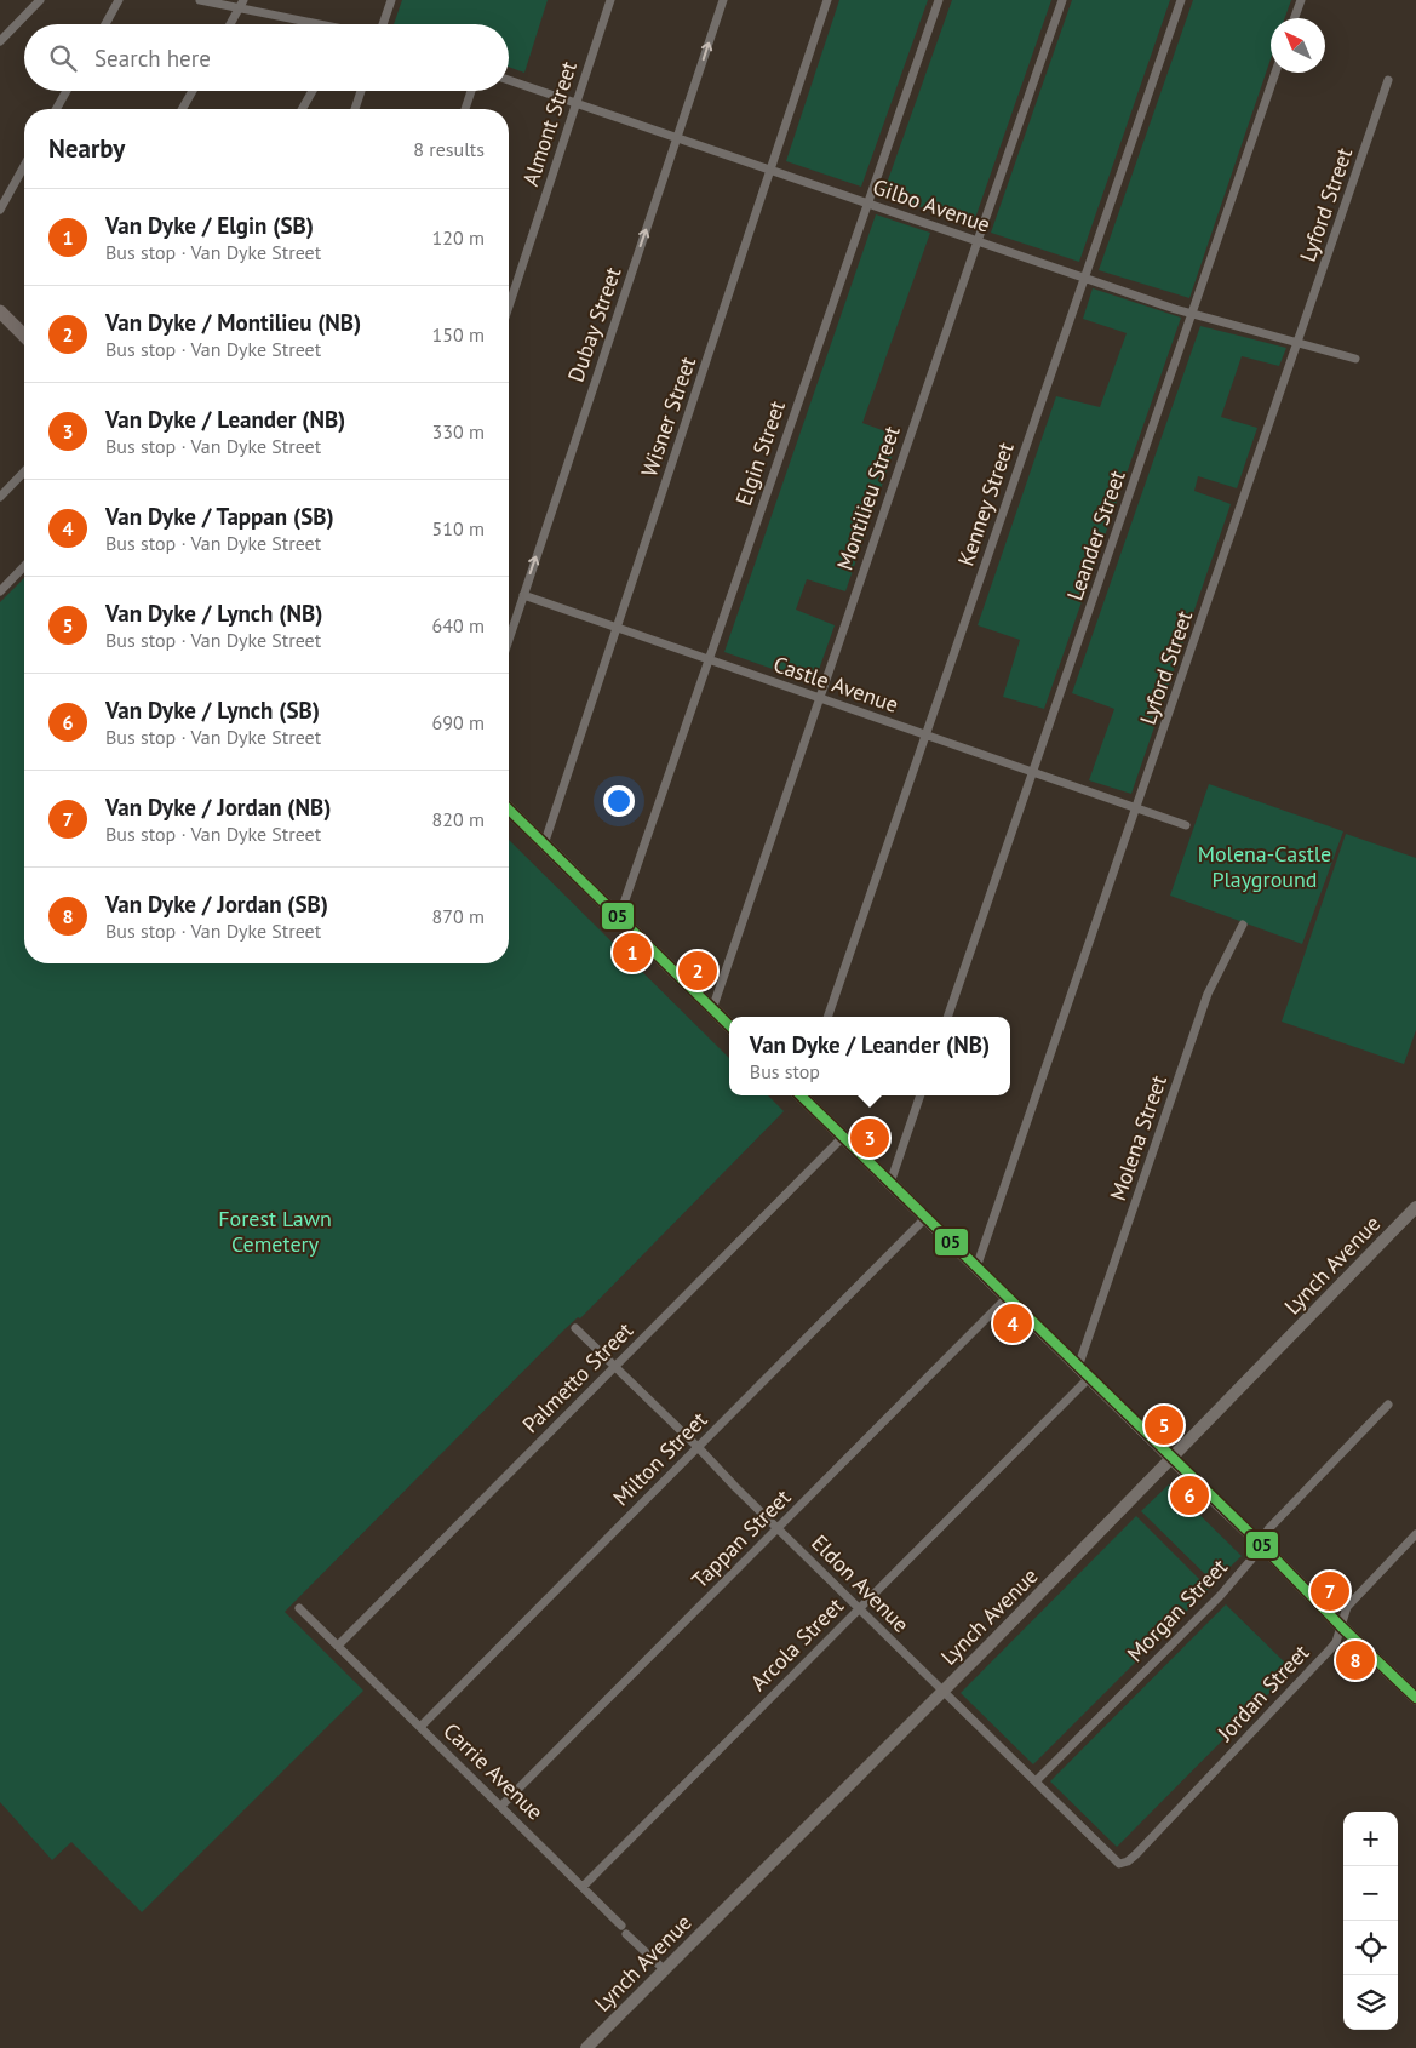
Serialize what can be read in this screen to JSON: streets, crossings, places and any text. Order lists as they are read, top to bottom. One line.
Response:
{"streets":{"street":["Almont Street","Lyford Street","Gilbo Avenue","Dubay Street","Wisner Street","Elgin Street","Montilieu Street","Kenney Street","Leander Street","Castle Avenue","Molena Street","Lynch Avenue","Palmetto Street","Milton Street","Tappan Street","Eldon Avenue","Morgan Street","Arcola Street","Jordan Street","Carrie Avenue"]},"crossings":[["Almont Street","Gilbo Avenue"],["Lyford Street","Gilbo Avenue"],["Lyford Street","Castle Avenue"],["Gilbo Avenue","Dubay Street"],["Gilbo Avenue","Wisner Street"],["Gilbo Avenue","Elgin Street"],["Gilbo Avenue","Montilieu Street"],["Gilbo Avenue","Kenney Street"],["Gilbo Avenue","Leander Street"],["Dubay Street","Castle Avenue"],["Wisner Street","Castle Avenue"],["Elgin Street","Castle Avenue"],["Montilieu Street","Castle Avenue"],["Kenney Street","Castle Avenue"],["Leander Street","Castle Avenue"],["Lynch Avenue","Eldon Avenue"],["Palmetto Street","Eldon Avenue"],["Palmetto Street","Carrie Avenue"],["Milton Street","Eldon Avenue"],["Milton Street","Carrie Avenue"],["Tappan Street","Eldon Avenue"],["Tappan Street","Carrie Avenue"],["Eldon Avenue","Morgan Street"],["Eldon Avenue","Arcola Street"],["Eldon Avenue","Jordan Street"],["Arcola Street","Carrie Avenue"]],"one_way":["Dubay Street"],"parks":["Molena-Castle Playground","Forest Lawn Cemetery"],"lines":["transit line 05"],"north":"top left","page":{"search":"Search here","heading":["Nearby","8 results"],"list":[{"mark":"1","name":"Van Dyke / Elgin (SB)","note":"Bus stop · Van Dyke Street","value":"120 m"},{"mark":"2","name":"Van Dyke / Montilieu (NB)","note":"Bus stop · Van Dyke Street","value":"150 m"},{"mark":"3","name":"Van Dyke / Leander (NB)","note":"Bus stop · Van Dyke Street","value":"330 m"},{"mark":"4","name":"Van Dyke / Tappan (SB)","note":"Bus stop · Van Dyke Street","value":"510 m"},{"mark":"5","name":"Van Dyke / Lynch (NB)","note":"Bus stop · Van Dyke Street","value":"640 m"},{"mark":"6","name":"Van Dyke / Lynch (SB)","note":"Bus stop · Van Dyke Street","value":"690 m"},{"mark":"7","name":"Van Dyke / Jordan (NB)","note":"Bus stop · Van Dyke Street","value":"820 m"},{"mark":"8","name":"Van Dyke / Jordan (SB)","note":"Bus stop · Van Dyke Street","value":"870 m"}],"pins":["1","2","3","4","5","6","7","8"],"popup":["Van Dyke / Leander (NB)","Bus stop"],"map_buttons":["+","−"]}}
